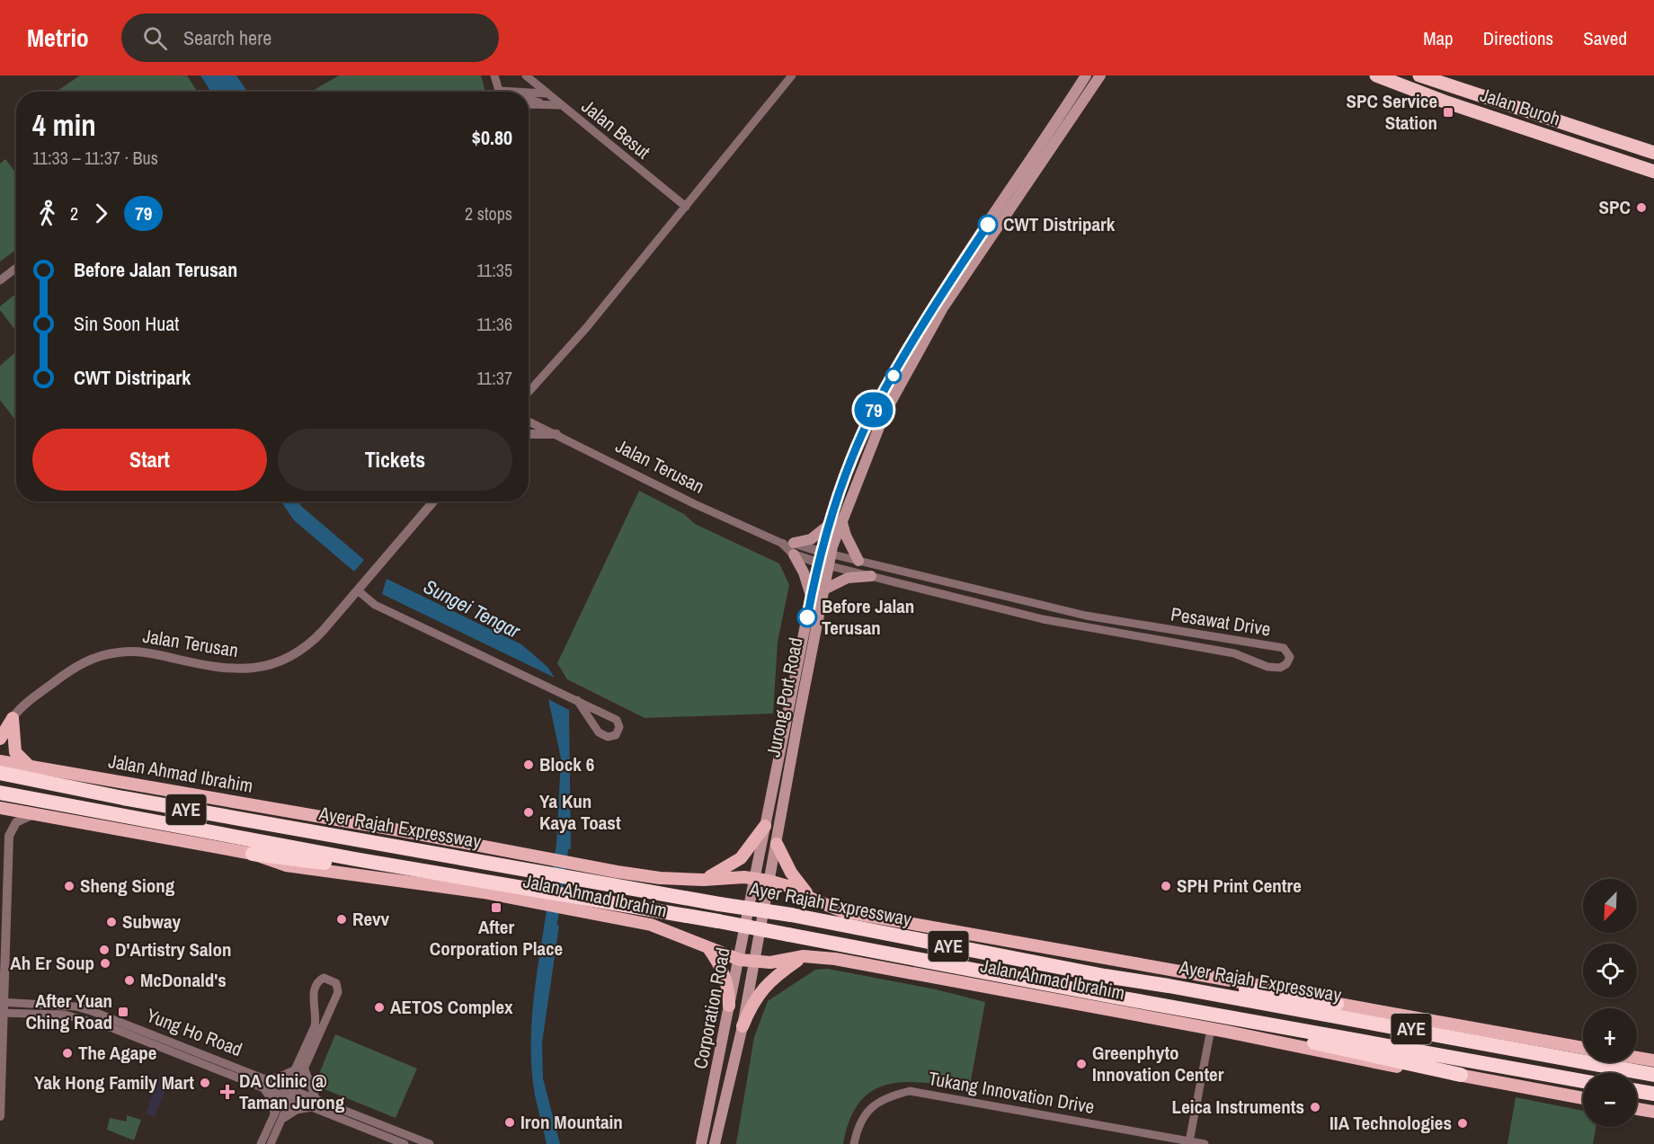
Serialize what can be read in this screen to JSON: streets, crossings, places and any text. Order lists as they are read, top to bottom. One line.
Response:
{"streets":{"highway":["Jalan Buroh","AYE","Ayer Rajah Expressway"],"main road":["Jurong Port Road","Jalan Ahmad Ibrahim","Corporation Road"],"street":["Jalan Besut","Jalan Terusan","Pesawat Drive","Yung Ho Road","Tukang Innovation Drive"]},"crossings":[["Pesawat Drive","Jurong Port Road"],["Jurong Port Road","Jalan Ahmad Ibrahim"],["Jurong Port Road","Corporation Road"],["Jalan Ahmad Ibrahim","Ayer Rajah Expressway"],["Jalan Ahmad Ibrahim","Corporation Road"]],"water":["Sungei Tengar"],"places":{"transit":["SPC Service Station","After Corporation Place","After Yuan Ching Road"],"other":["SPC","CWT Distripark","Before Jalan Terusan","Block 6","Ya Kun Kaya Toast","Sheng Siong","SPH Print Centre","Revv","Subway","D'Artistry Salon","Ah Er Soup","McDonald's","AETOS Complex","The Agape","Greenphyto Innovation Center","Yak Hong Family Mart","Leica Instruments","Iron Mountain","IIA Technologies"],"health":["DA Clinic @ Taman Jurong"]},"lines":["bus line 79"],"north":"bottom left","page":{"header":"Metrio","search":"Search here","nav":["Map","Directions","Saved"],"on_map":"79","heading":["4 min","11:33 – 11:37 · Bus","$0.80"],"legs":["2","79","2 stops"],"list":[{"name":"Before Jalan Terusan","value":"11:35"},{"name":"Sin Soon Huat","value":"11:36"},{"name":"CWT Distripark","value":"11:37"}],"buttons":["Start","Tickets"],"map_buttons":["+","−"]}}
